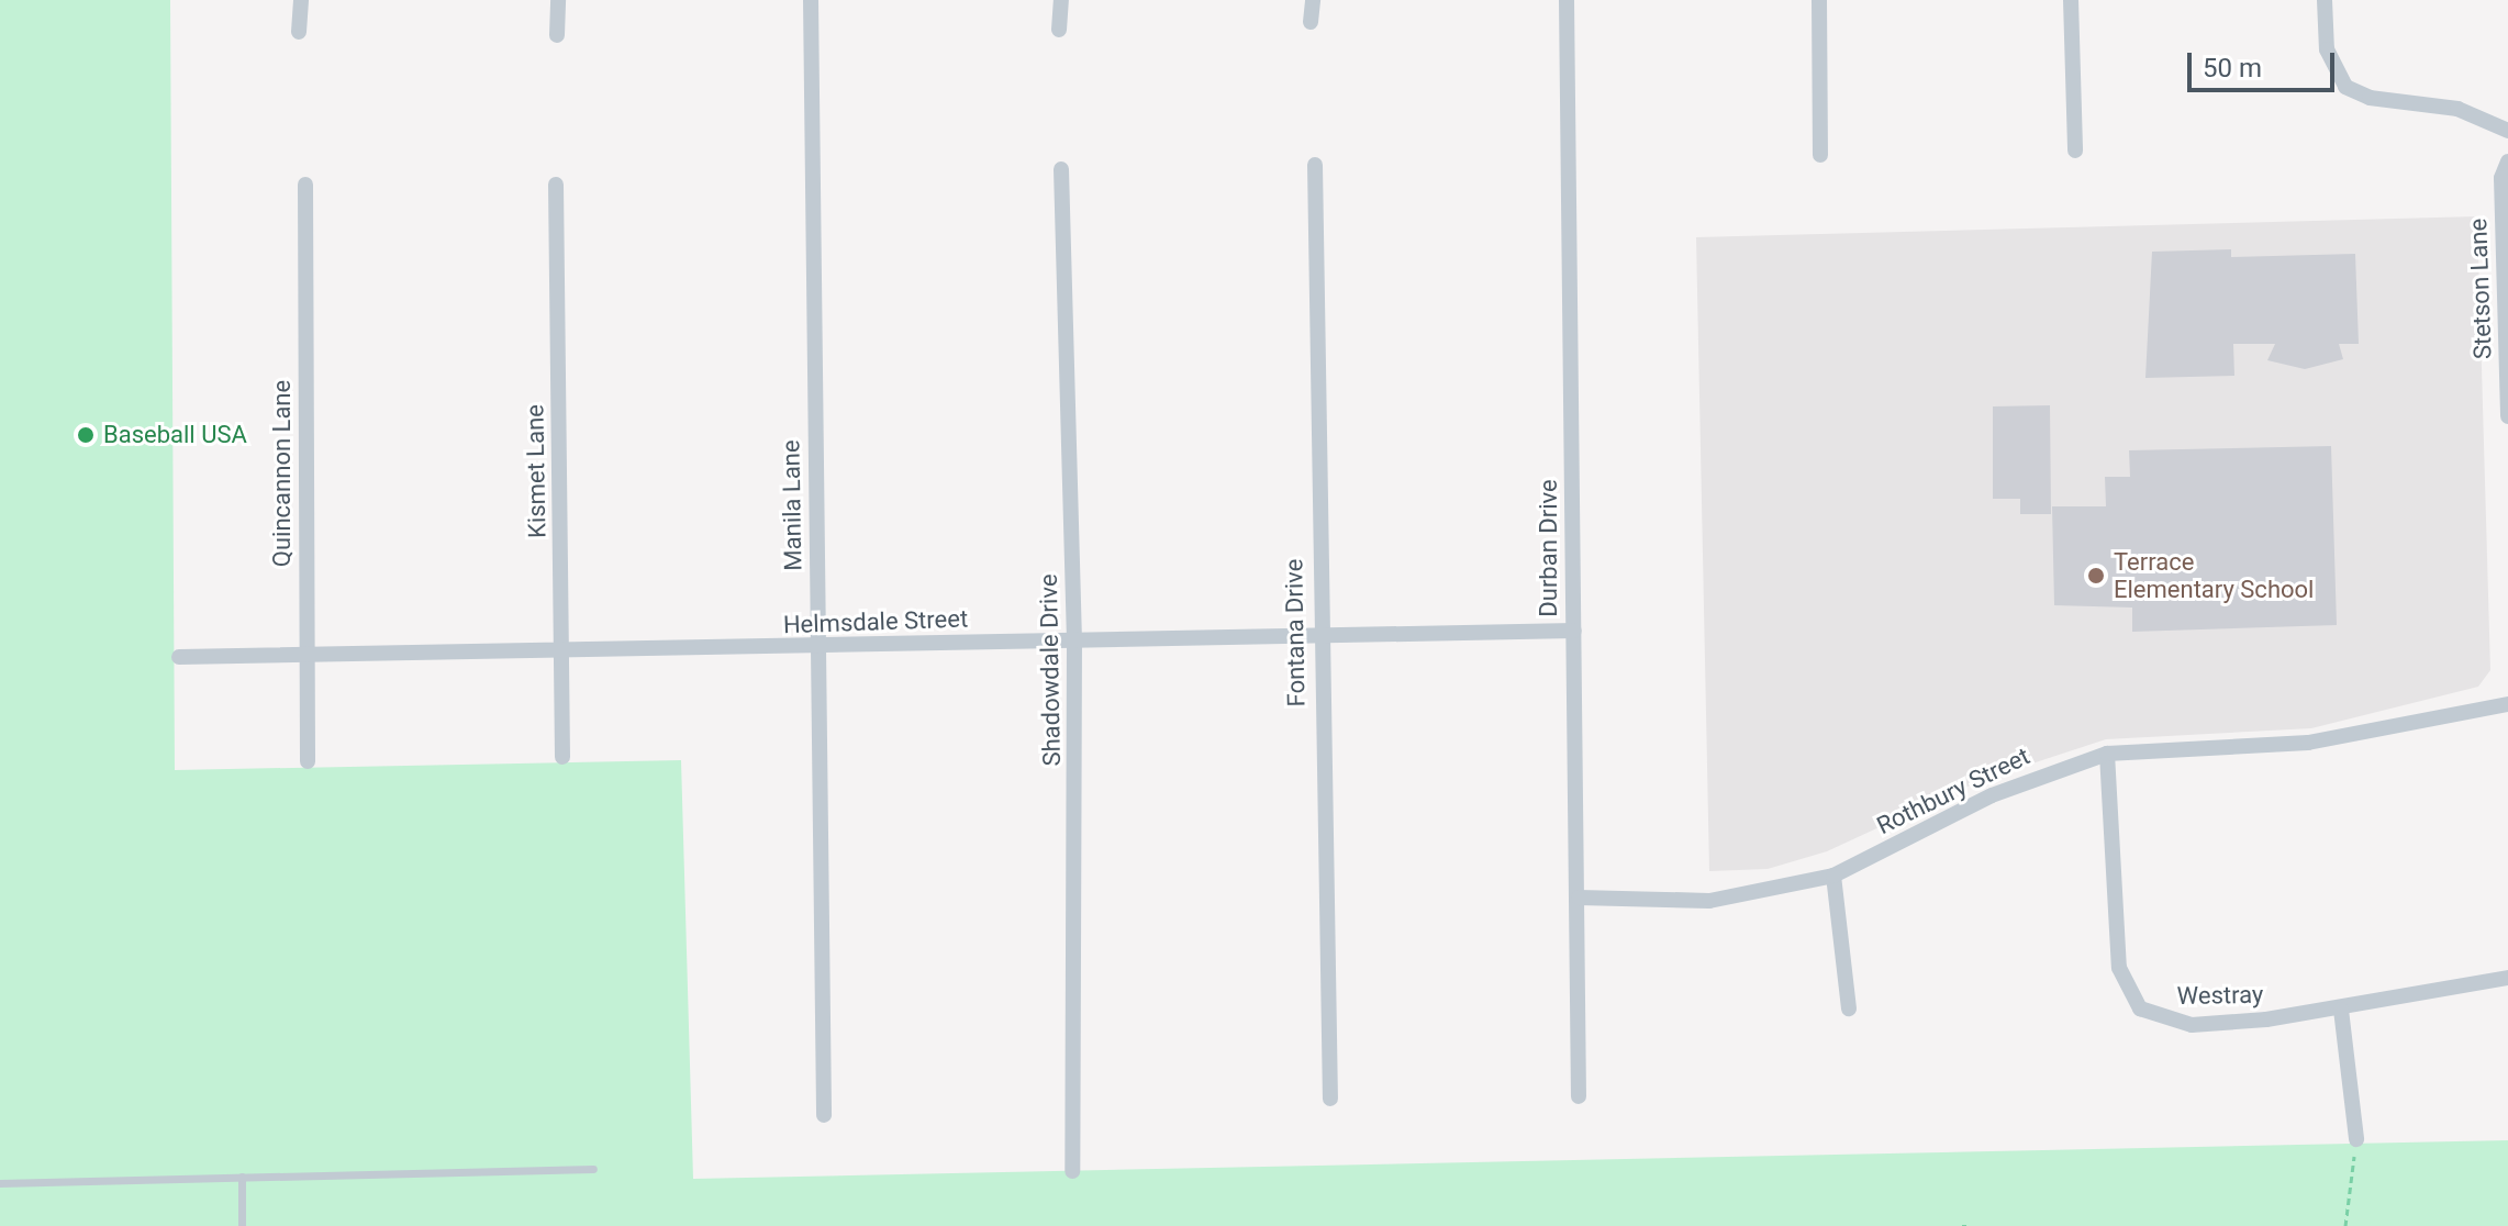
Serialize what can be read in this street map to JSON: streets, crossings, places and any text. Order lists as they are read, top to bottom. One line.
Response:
{"streets":{"street":["Stetson Lane","Kismet Lane","Quincannon Lane","Manila Lane","Durban Drive","Helmsdale Street","Fontana Drive","Shadowdale Drive","Rothbury Street","Westray"]},"crossings":[["Kismet Lane","Helmsdale Street"],["Quincannon Lane","Helmsdale Street"],["Manila Lane","Helmsdale Street"],["Durban Drive","Helmsdale Street"],["Durban Drive","Rothbury Street"],["Helmsdale Street","Fontana Drive"],["Helmsdale Street","Shadowdale Drive"],["Rothbury Street","Westray"]],"places":["Baseball USA","Terrace Elementary School"],"scale_bar":"50 m"}
